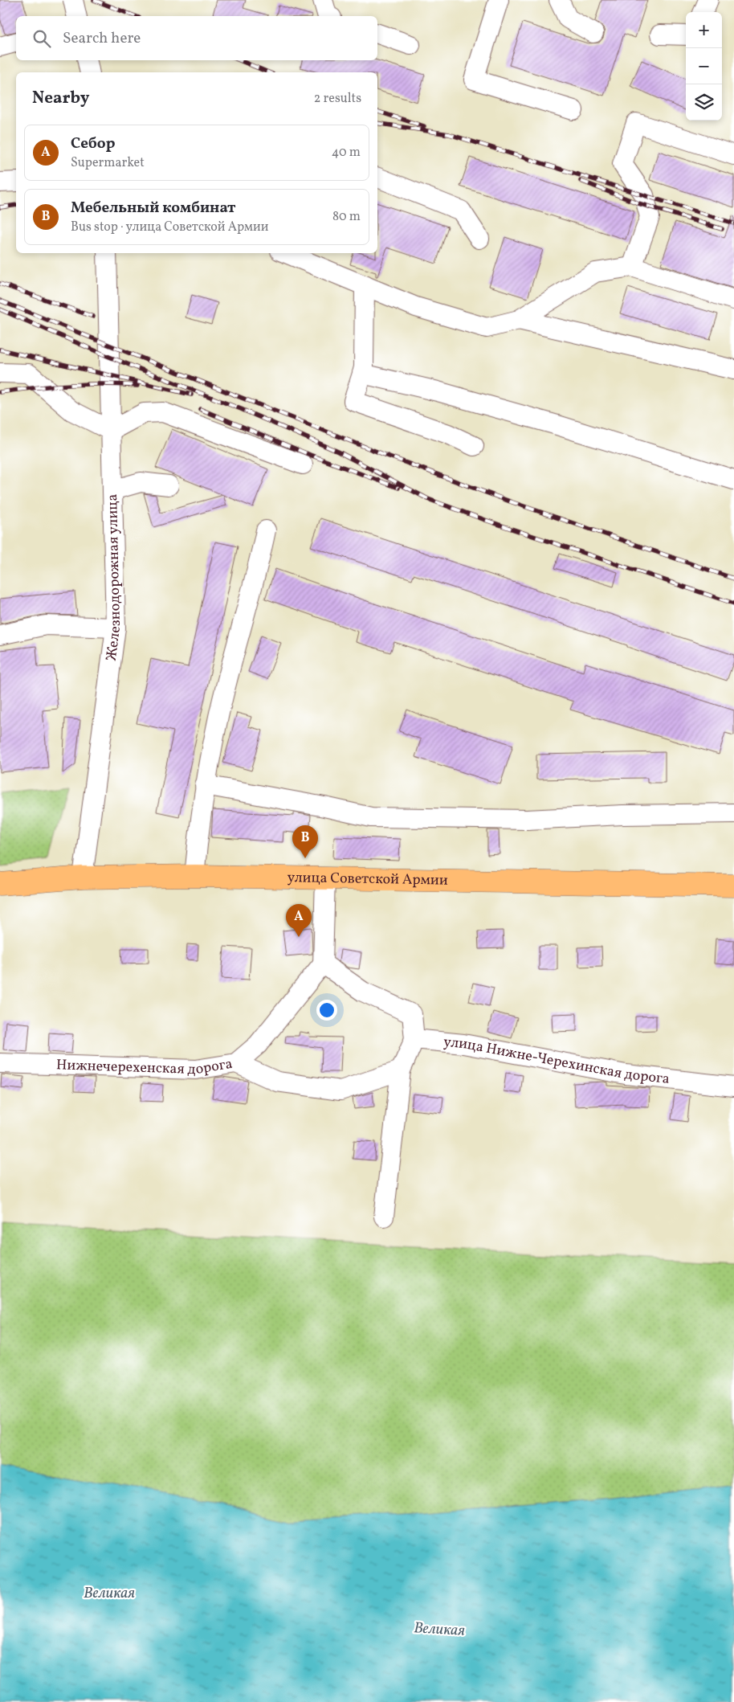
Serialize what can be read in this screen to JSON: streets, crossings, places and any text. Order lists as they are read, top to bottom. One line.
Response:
{"streets":{"main road":["улица Советской Армии"],"street":["Железнодорожная улица","улица Нижне-Черехинская дорога","Нижнечерехенская дорога"]},"crossings":[["Железнодорожная улица","улица Советской Армии"]],"water":["Великая"],"page":{"map_buttons":["+","−"],"search":"Search here","heading":["Nearby","2 results"],"list":[{"mark":"A","name":"Себор","note":"Supermarket","value":"40 m"},{"mark":"B","name":"Мебельный комбинат","note":"Bus stop · улица Советской Армии","value":"80 m"}],"pins":["B","A"]}}
